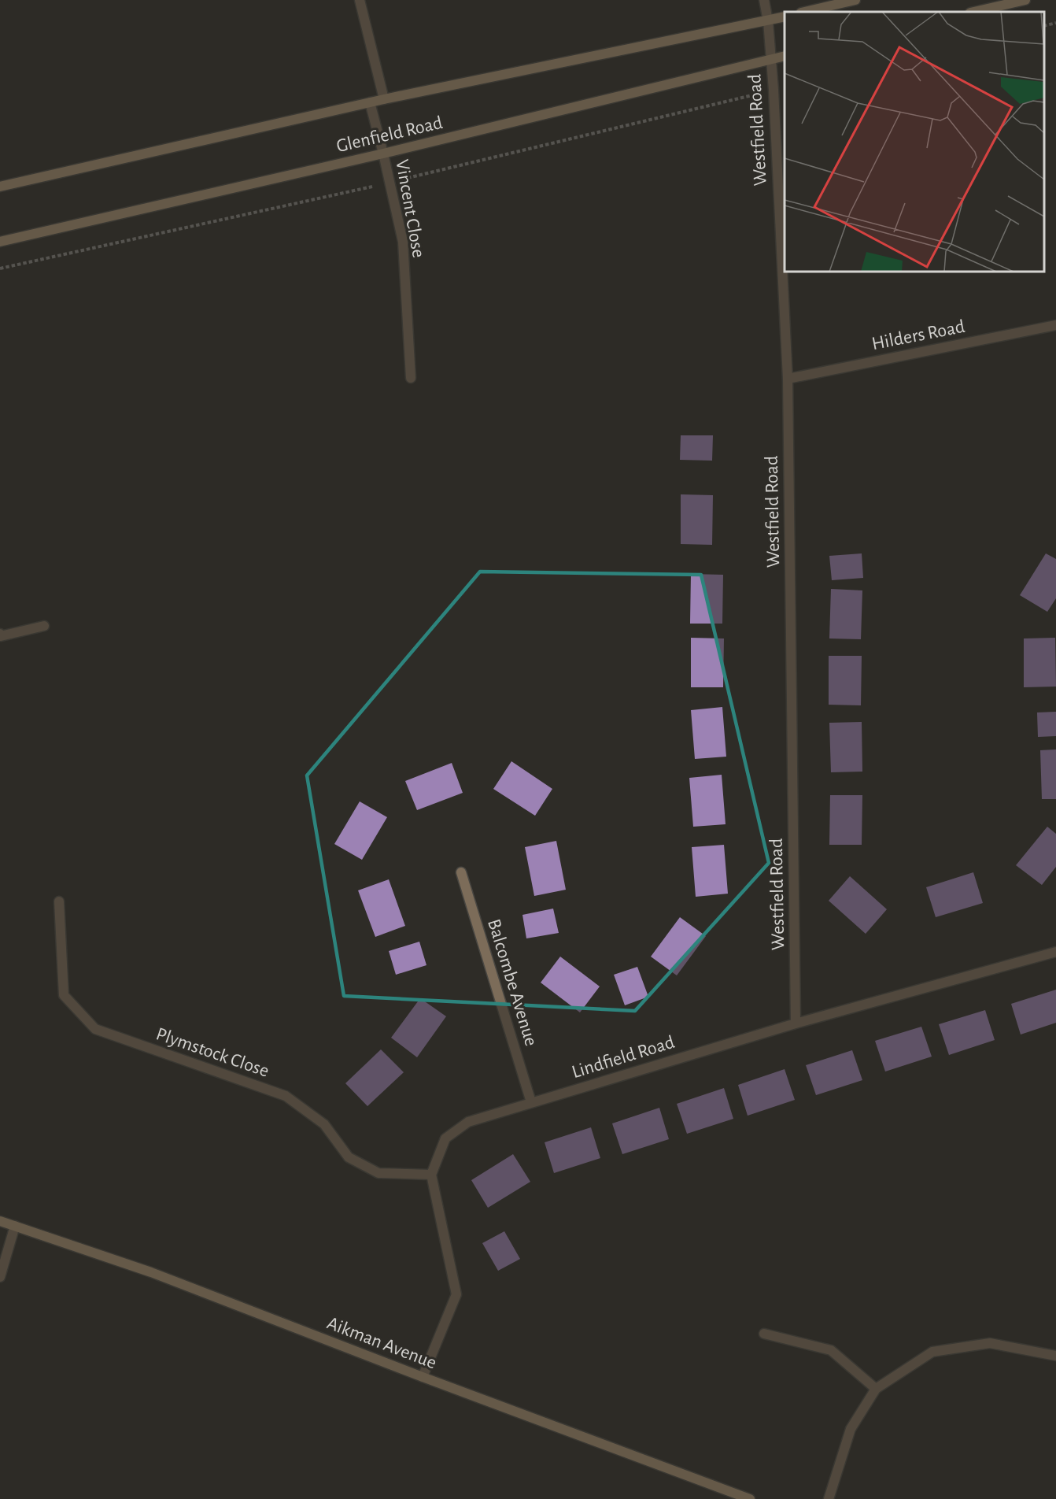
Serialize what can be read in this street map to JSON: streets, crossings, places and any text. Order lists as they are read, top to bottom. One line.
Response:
{"streets":{"street":["Westfield Road","Glenfield Road","Vincent Close","Hilders Road","Balcombe Avenue","Plymstock Close","Lindfield Road","Aikman Avenue"]},"crossings":[["Westfield Road","Glenfield Road"],["Westfield Road","Hilders Road"],["Westfield Road","Lindfield Road"],["Glenfield Road","Vincent Close"],["Balcombe Avenue","Lindfield Road"],["Plymstock Close","Lindfield Road"]]}
